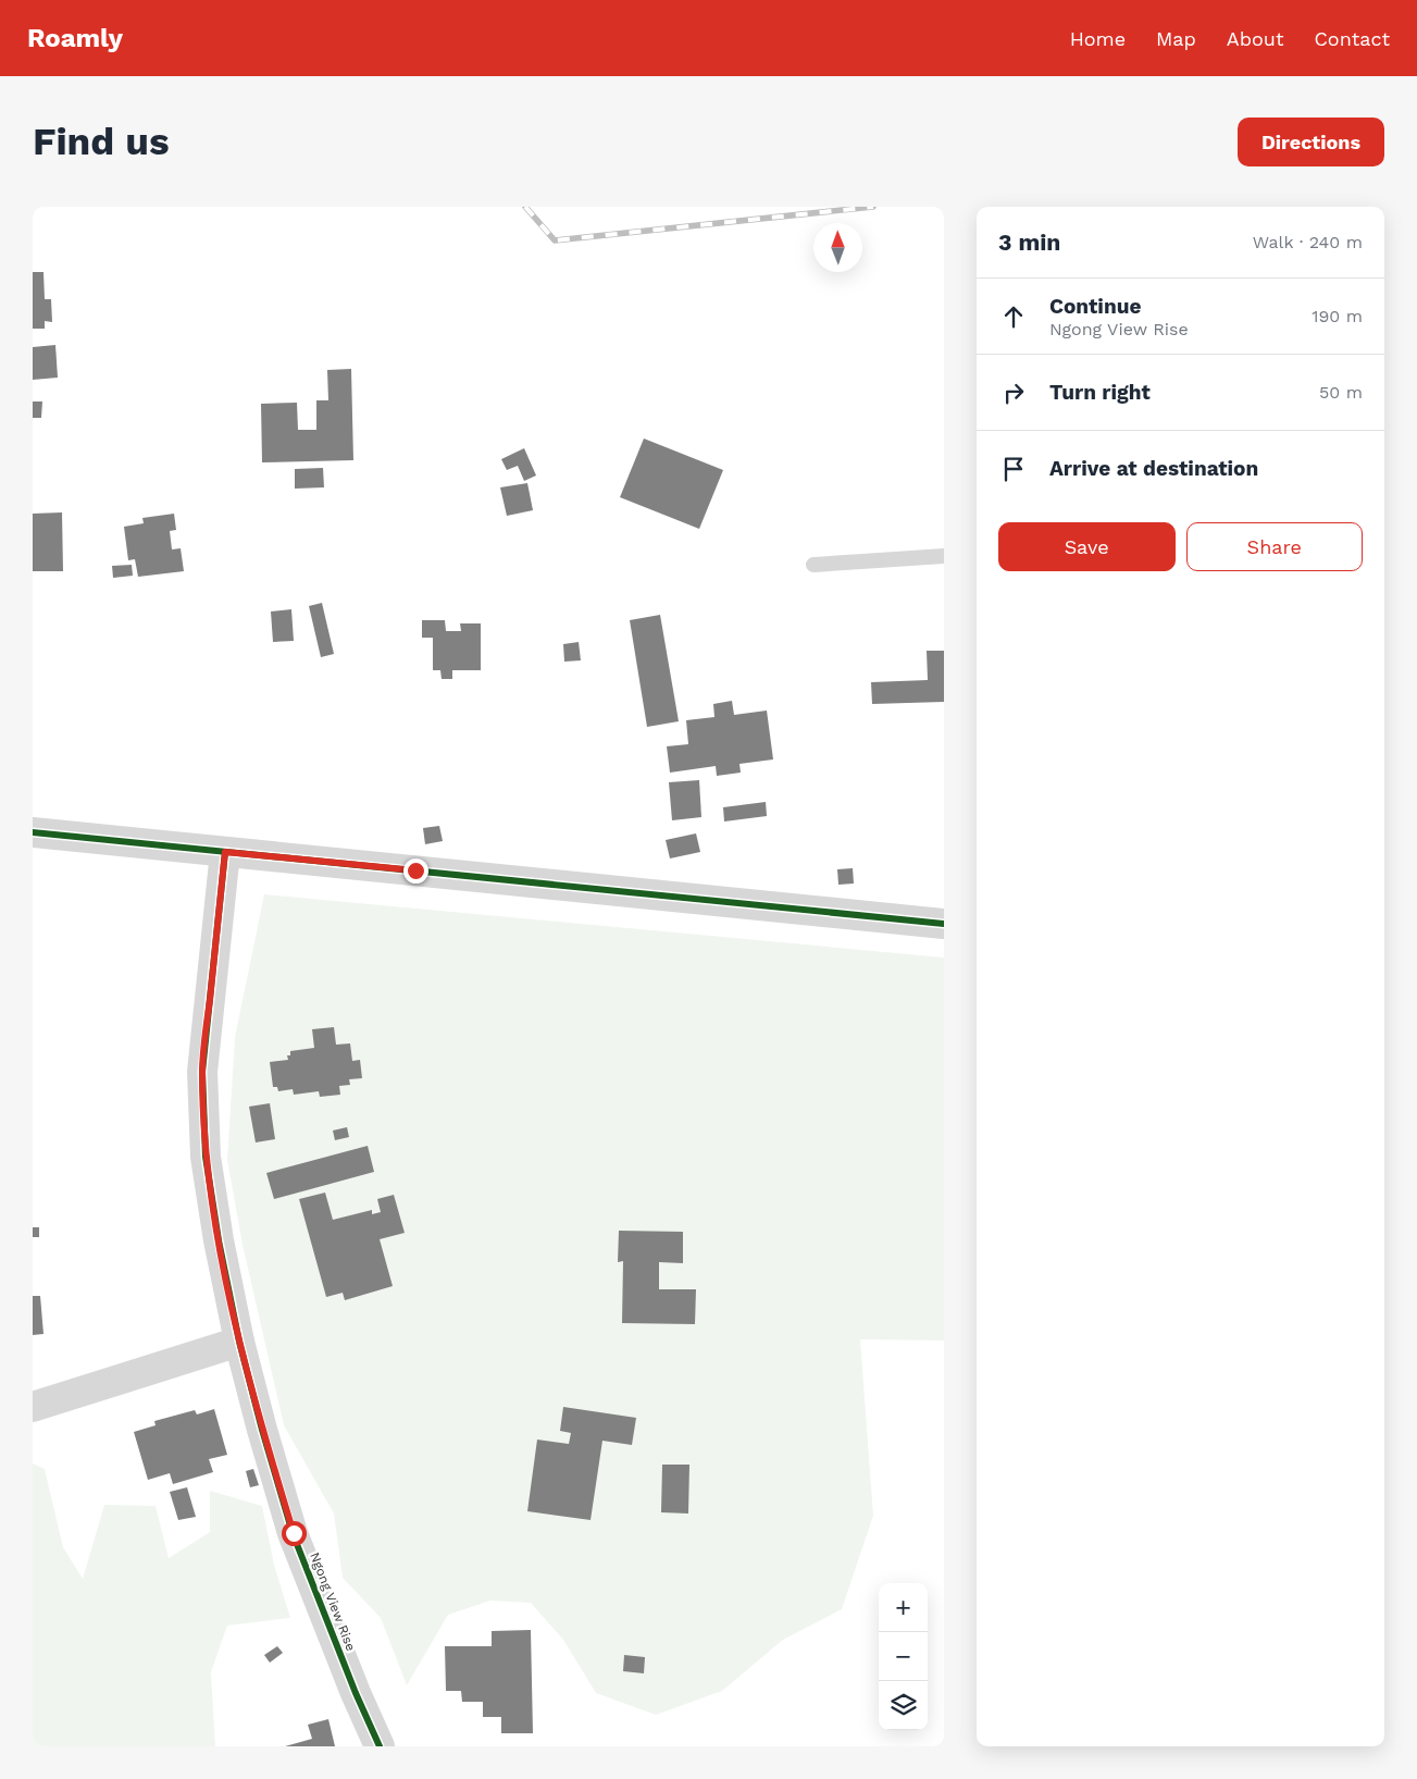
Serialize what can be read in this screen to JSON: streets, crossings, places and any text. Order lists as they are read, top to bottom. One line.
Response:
{"streets":{"street":["Ngong View Rise"]},"north":"top","page":{"header":"Roamly","nav":["Home","Map","About","Contact"],"buttons":["Directions",["Save","Share"]],"title":"Find us","heading":["3 min","Walk · 240 m"],"list":[["Continue","Ngong View Rise","190 m"],["Turn right","50 m"],"Arrive at destination"],"map_buttons":["+","−"]}}
